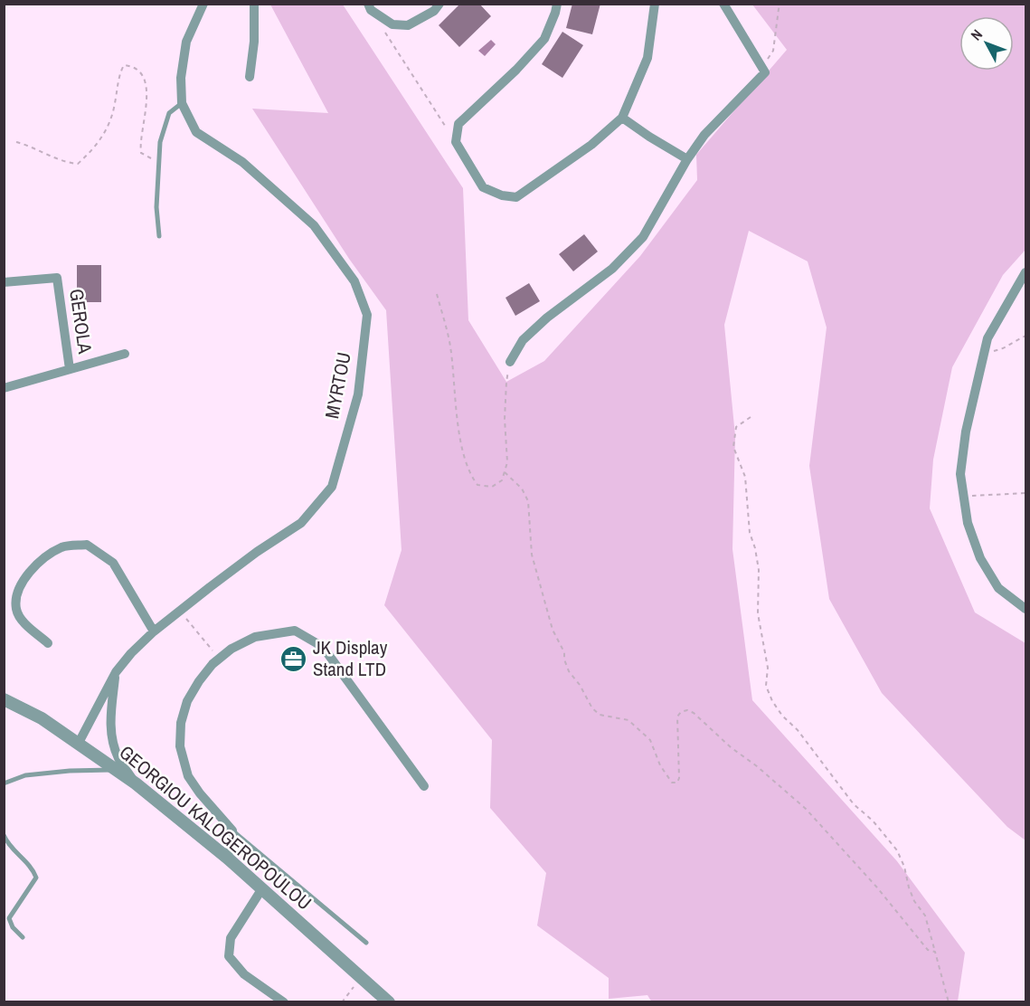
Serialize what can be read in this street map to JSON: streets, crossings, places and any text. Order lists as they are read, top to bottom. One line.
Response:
{"streets":{"street":["GEROLA","MYRTOU","GEORGIOU KALOGEROPOULOU"]},"crossings":[["MYRTOU","GEORGIOU KALOGEROPOULOU"]],"places":{"office":["JK Display Stand LTD"]},"north":"top left"}
